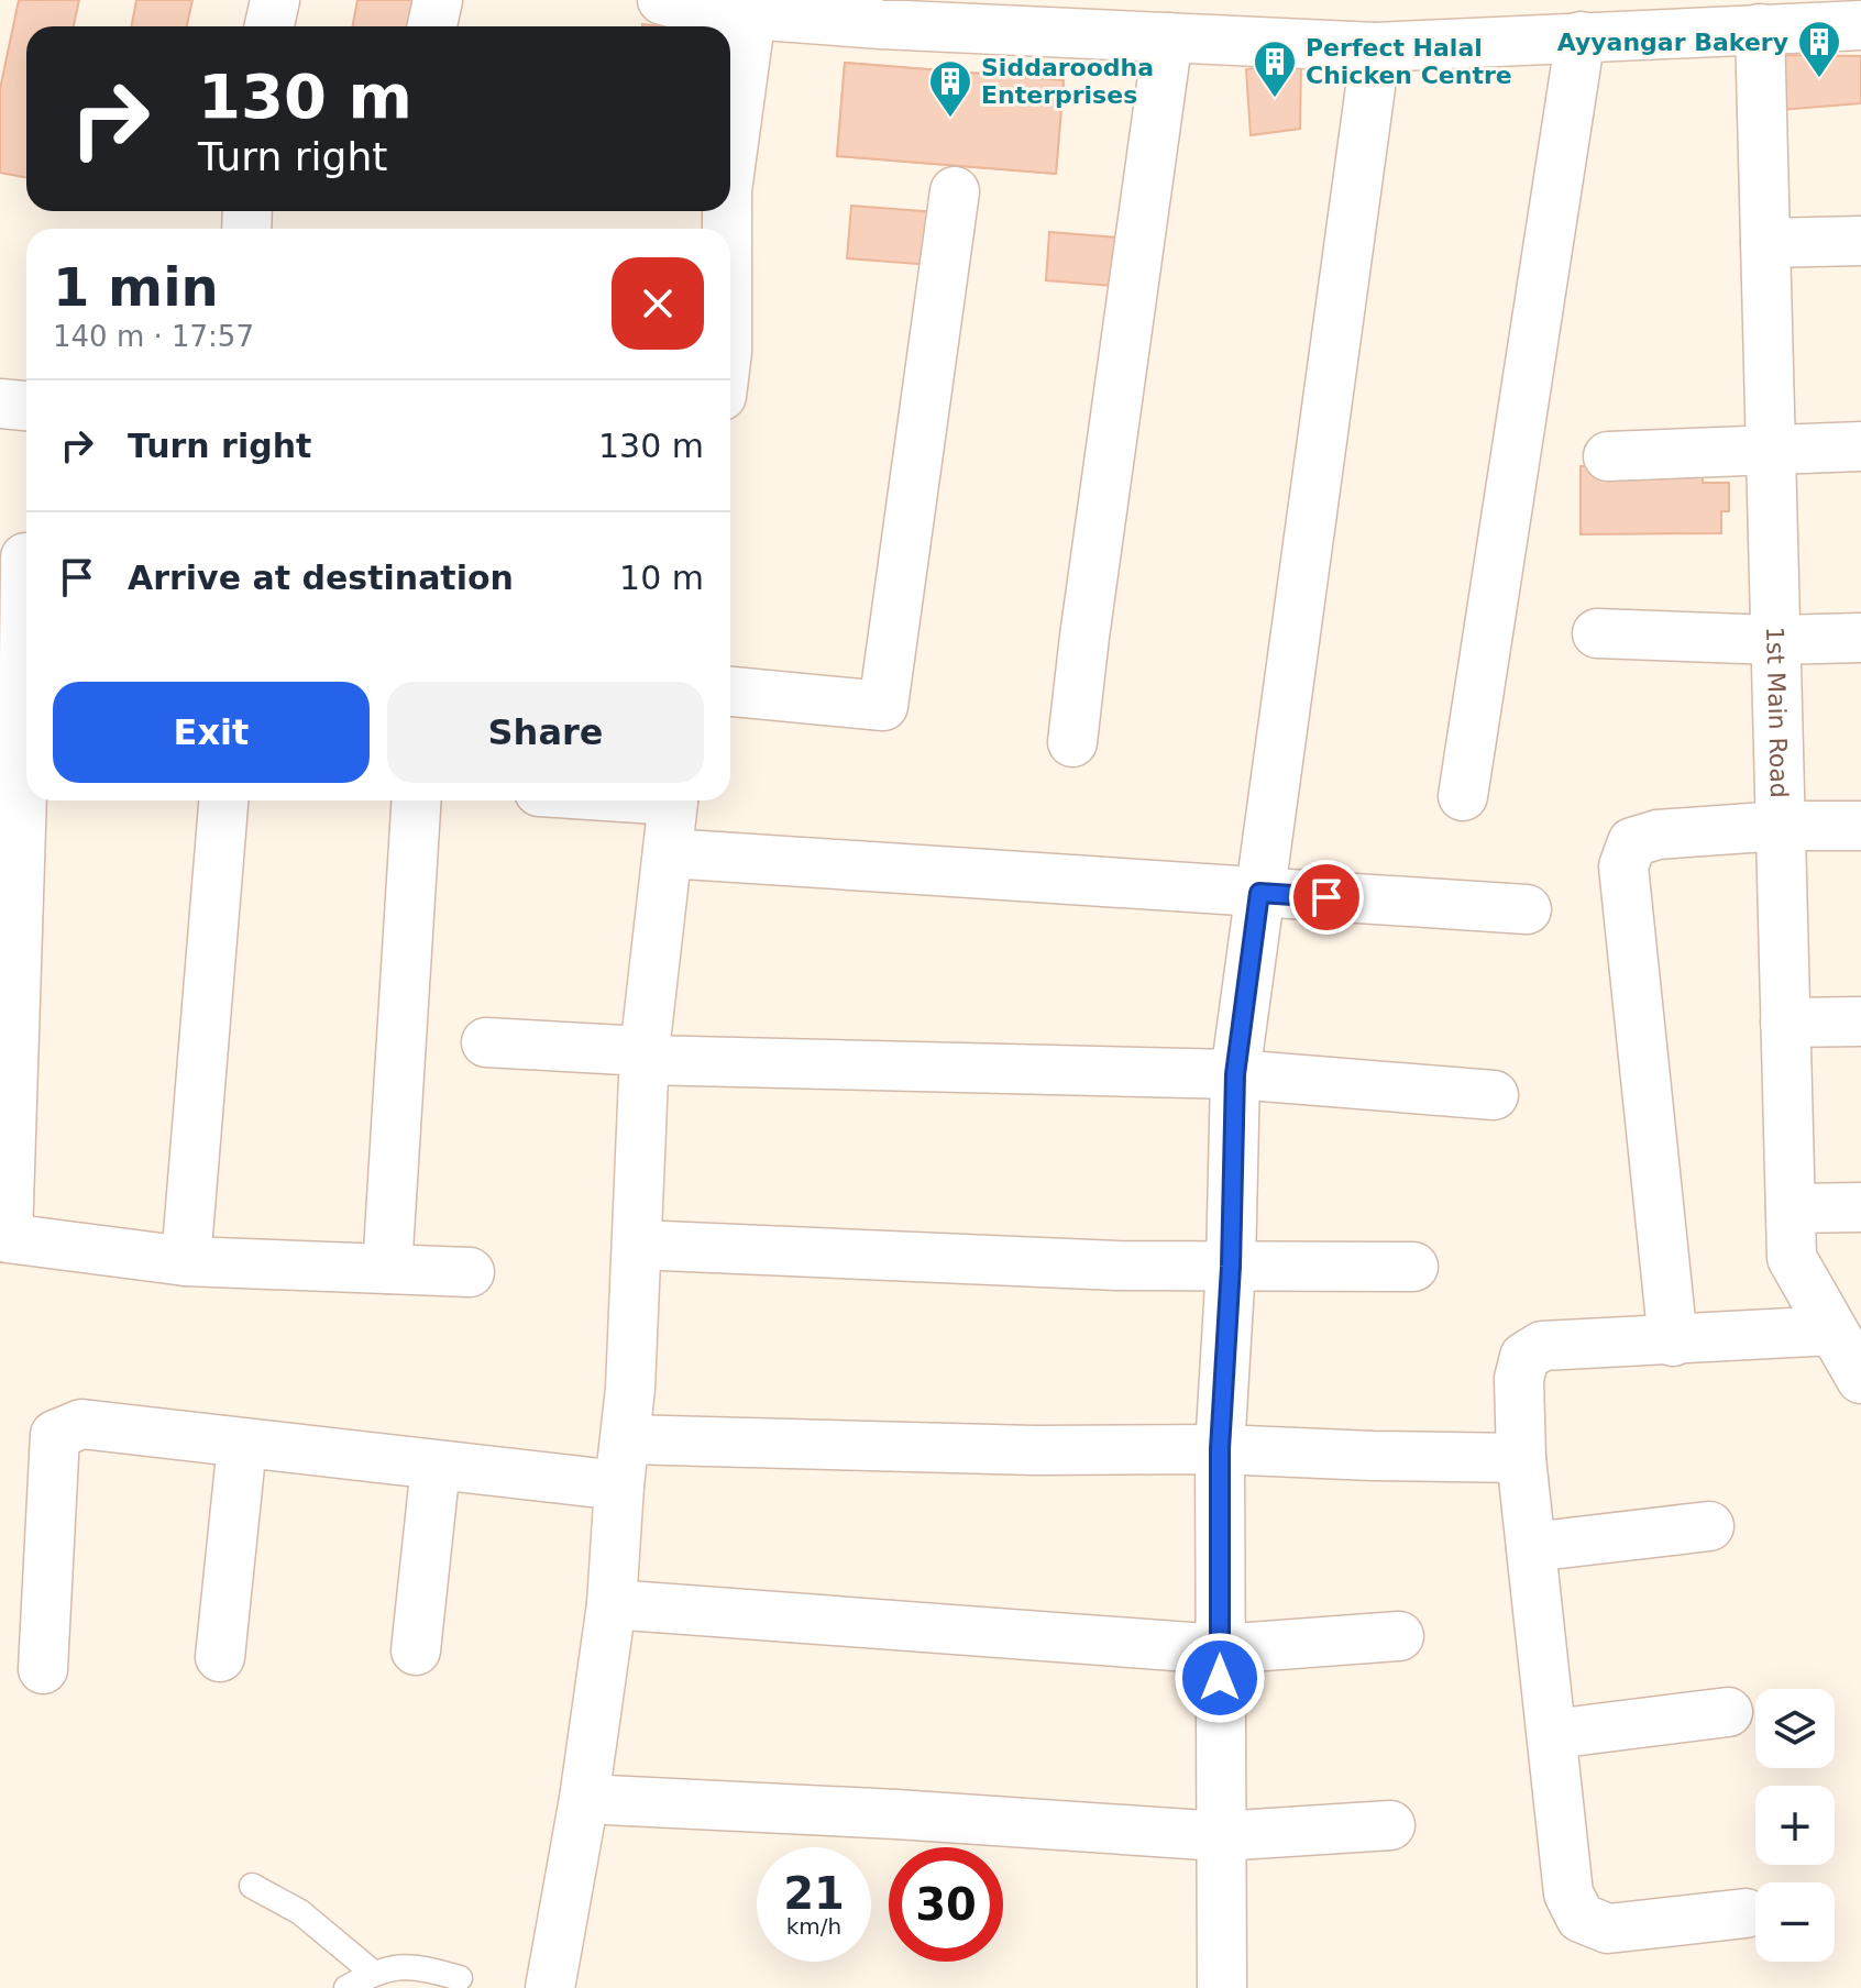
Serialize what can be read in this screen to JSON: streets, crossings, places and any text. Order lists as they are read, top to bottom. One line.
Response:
{"streets":{"street":["1st Main Road"]},"places":{"building":["Ayyangar Bakery","Perfect Halal Chicken Centre","Siddaroodha Enterprises"]},"page":{"turn":["130 m","Turn right"],"heading":["1 min","140 m · 17:57"],"list":[{"name":"Turn right","value":"130 m"},{"name":"Arrive at destination","value":"10 m"}],"buttons":["Exit","Share"],"map_buttons":["+","−"],"speed":"21 km/h","limit":"30"}}
